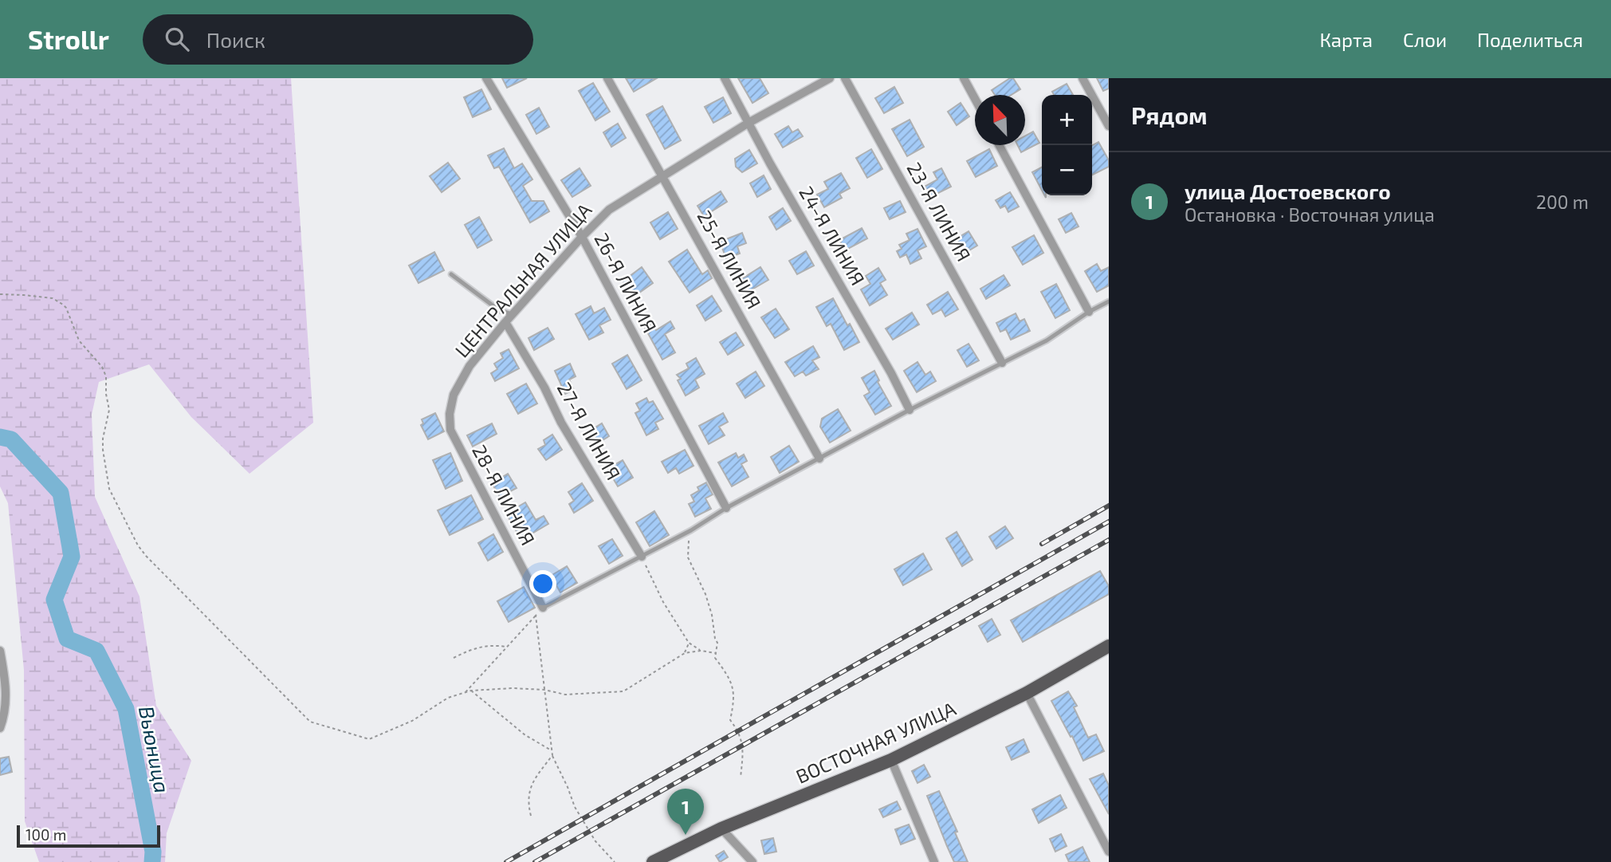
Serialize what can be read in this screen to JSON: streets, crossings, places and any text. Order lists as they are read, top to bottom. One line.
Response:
{"streets":{"main road":["ВОСТОЧНАЯ УЛИЦА"],"street":["23-Я ЛИНИЯ","24-Я ЛИНИЯ","25-Я ЛИНИЯ","ЦЕНТРАЛЬНАЯ УЛИЦА","26-Я ЛИНИЯ","27-Я ЛИНИЯ","28-Я ЛИНИЯ"]},"crossings":[["24-Я ЛИНИЯ","ЦЕНТРАЛЬНАЯ УЛИЦА"],["25-Я ЛИНИЯ","ЦЕНТРАЛЬНАЯ УЛИЦА"],["ЦЕНТРАЛЬНАЯ УЛИЦА","26-Я ЛИНИЯ"],["ЦЕНТРАЛЬНАЯ УЛИЦА","27-Я ЛИНИЯ"],["ЦЕНТРАЛЬНАЯ УЛИЦА","28-Я ЛИНИЯ"]],"water":["Вьюница"],"scale_bar":"100 m","north":"top left","page":{"header":"Strollr","search":"Поиск","nav":["Карта","Слои","Поделиться"],"heading":"Рядом","map_buttons":["+","−"],"list":[{"mark":"1","name":"улица Достоевского","note":"Остановка · Восточная улица","value":"200 m"}],"pins":"1","scale":"100 m"}}
